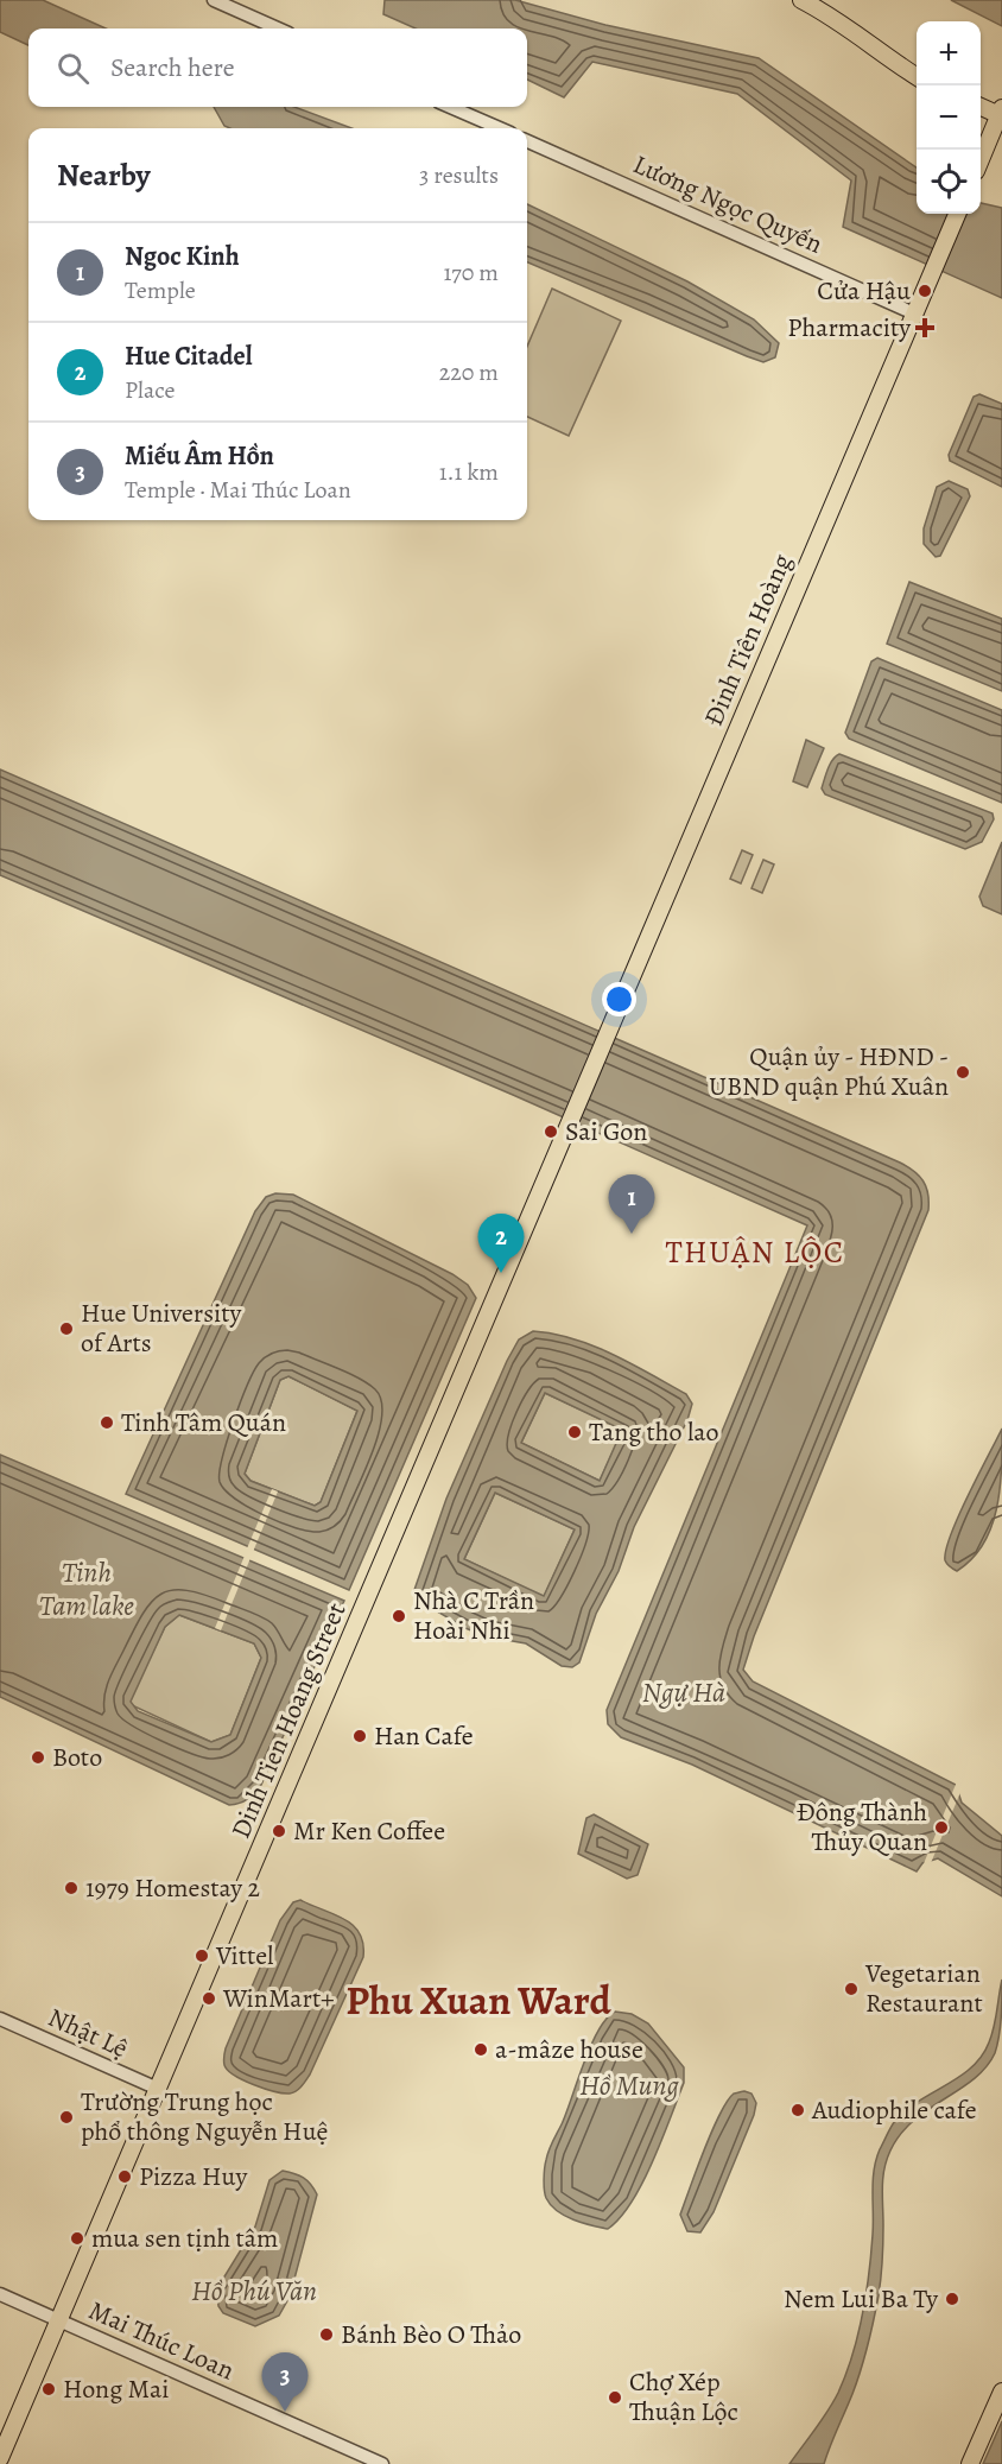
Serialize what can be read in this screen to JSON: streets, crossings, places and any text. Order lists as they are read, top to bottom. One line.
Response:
{"streets":{"main road":["Đinh Tiên Hoàng","Dinh Tien Hoang Street"],"street":["Lương Ngọc Quyến","Nhật Lệ","Mai Thúc Loan"]},"crossings":[["Lương Ngọc Quyến","Đinh Tiên Hoàng"],["Đinh Tiên Hoàng","Dinh Tien Hoang Street"],["Dinh Tien Hoang Street","Nhật Lệ"],["Dinh Tien Hoang Street","Mai Thúc Loan"]],"districts":["THUẬN LỘC","Phu Xuan Ward"],"water":["Tinh Tam lake","Ngự Hà","Hồ Mung","Hồ Phú Văn"],"places":{"other":["Cửa Hậu","Quận ủy - HĐND - UBND quận Phú Xuân","Sai Gon","Hue University of Arts","Tinh Tâm Quán","Tang tho lao","Nhà C Trần Hoài Nhi","Han Cafe","Boto","Đông Thành Thủy Quan","Mr Ken Coffee","1979 Homestay 2","Vittel","Vegetarian Restaurant","WinMart+","a-mâze house","Audiophile cafe","Trường Trung học phổ thông Nguyễn Huệ","Pizza Huy","mua sen tịnh tâm","Nem Lui Ba Ty","Bánh Bèo O Thảo","Hong Mai","Chợ Xép Thuận Lộc"],"health":["Pharmacity"]},"page":{"map_buttons":["+","−"],"search":"Search here","heading":["Nearby","3 results"],"list":[{"mark":"1","name":"Ngoc Kinh","note":"Temple","value":"170 m"},{"mark":"2","name":"Hue Citadel","note":"Place","value":"220 m"},{"mark":"3","name":"Miếu Âm Hồn","note":"Temple · Mai Thúc Loan","value":"1.1 km"}],"pins":["1","2","3"]}}
